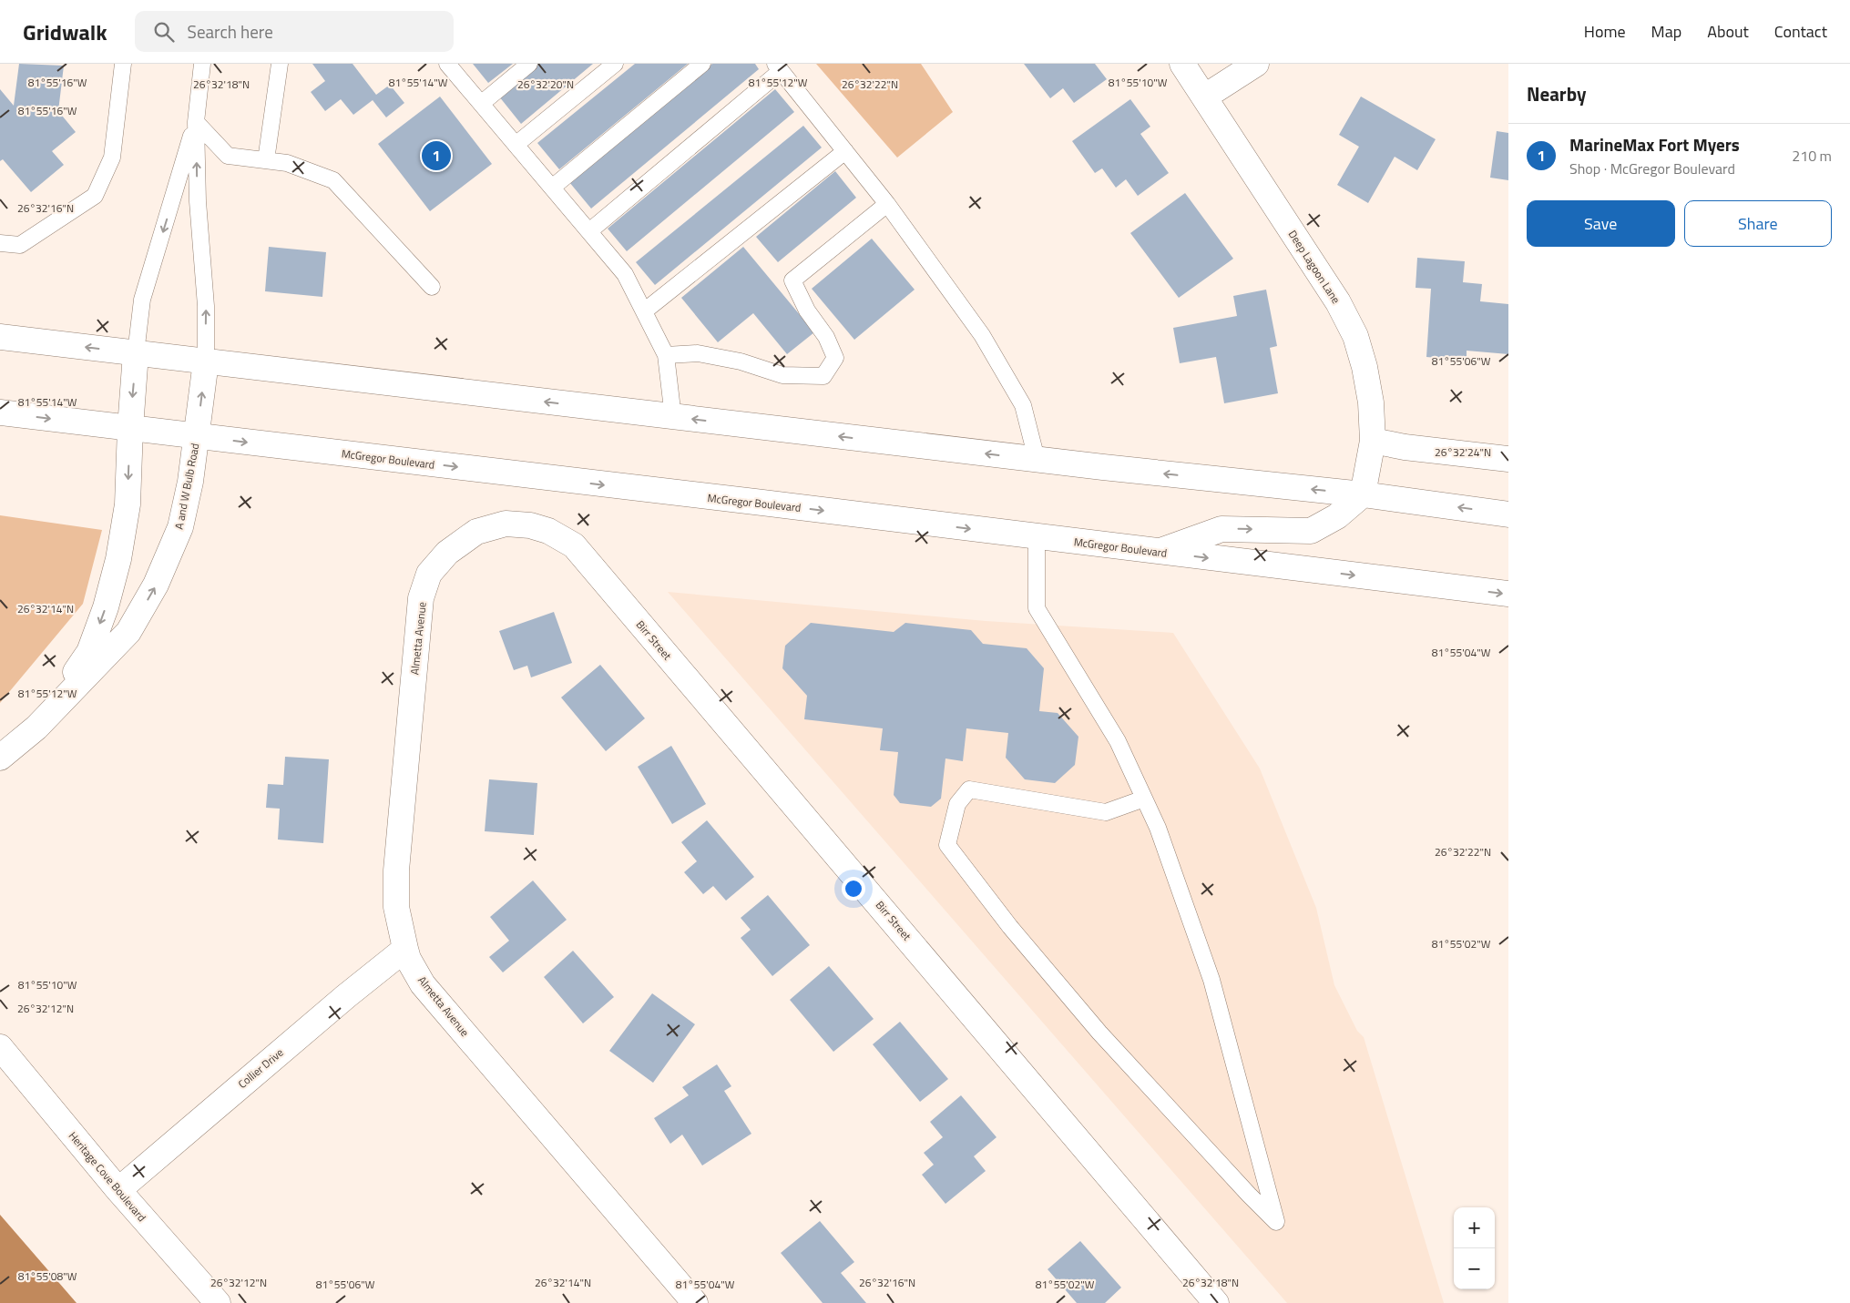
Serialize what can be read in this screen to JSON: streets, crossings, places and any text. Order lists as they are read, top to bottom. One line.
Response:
{"streets":{"street":["Deep Lagoon Lane","McGregor Boulevard","A and W Bulb Road","Almetta Avenue","Birr Street","Collier Drive","Heritage Cove Boulevard"]},"crossings":[["McGregor Boulevard","A and W Bulb Road"],["Almetta Avenue","Birr Street"],["Almetta Avenue","Collier Drive"],["Collier Drive","Heritage Cove Boulevard"]],"page":{"header":"Gridwalk","search":"Search here","nav":["Home","Map","About","Contact"],"heading":"Nearby","list":[{"mark":"1","name":"MarineMax Fort Myers","note":"Shop · McGregor Boulevard","value":"210 m"}],"pins":"1","buttons":["Save","Share"],"map_buttons":["+","−"]},"coordinates":["81°55'16\"W","81°55'14\"W","81°55'12\"W","81°55'10\"W","26°32'18\"N","26°32'20\"N","26°32'22\"N","26°32'16\"N","81°55'06\"W","26°32'24\"N","26°32'14\"N","81°55'04\"W","81°55'02\"W","26°32'12\"N","81°55'08\"W"]}
